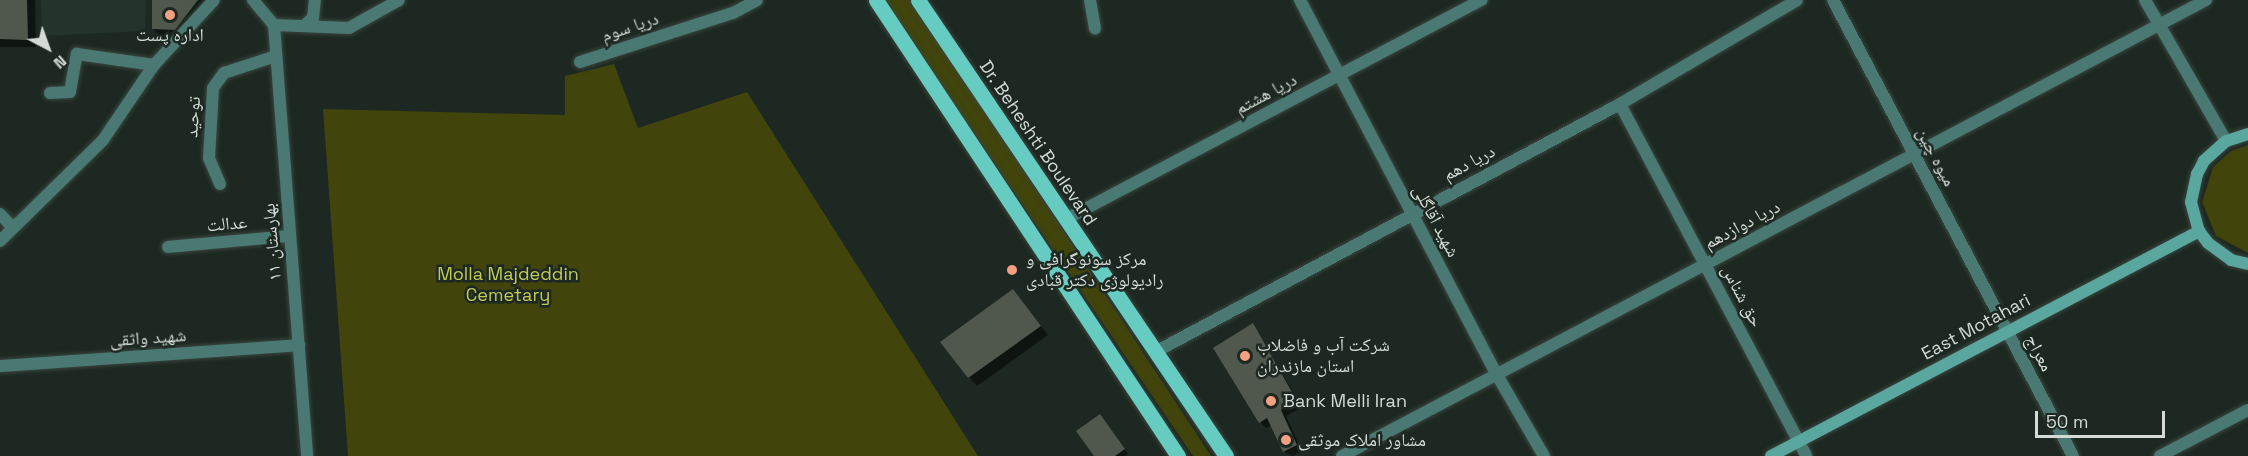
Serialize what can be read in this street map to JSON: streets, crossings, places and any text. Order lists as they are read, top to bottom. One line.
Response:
{"streets":{"main road":["Dr. Beheshti Boulevard","East Motahari"],"street":["دریا سوم","دریا هشتم","توحید","میوه چین","دریا دهم","شهید آقاگلی","عدالت","دریا دوازدهم","بهارستان ۱۱","حق شناس","شهید واثقی","معراج"]},"crossings":[["دریا هشتم","Dr. Beheshti Boulevard"],["دریا هشتم","شهید آقاگلی"],["توحید","بهارستان ۱۱"],["Dr. Beheshti Boulevard","دریا دهم"],["میوه چین","دریا دوازدهم"],["میوه چین","East Motahari"],["میوه چین","معراج"],["دریا دهم","شهید آقاگلی"],["دریا دهم","حق شناس"],["شهید آقاگلی","دریا دوازدهم"],["عدالت","بهارستان ۱۱"],["دریا دوازدهم","حق شناس"],["بهارستان ۱۱","شهید واثقی"],["حق شناس","East Motahari"],["East Motahari","معراج"]],"parks":["Molla Majdeddin Cemetary"],"places":["اداره پست","مركز سونوگرافی و راديولوژی دكتر قبادی","شرکت آب و فاضلاب استان مازندران","Bank Melli Iran","مشاور املاک موثقی"],"scale_bar":"50 m","north":"bottom right"}
